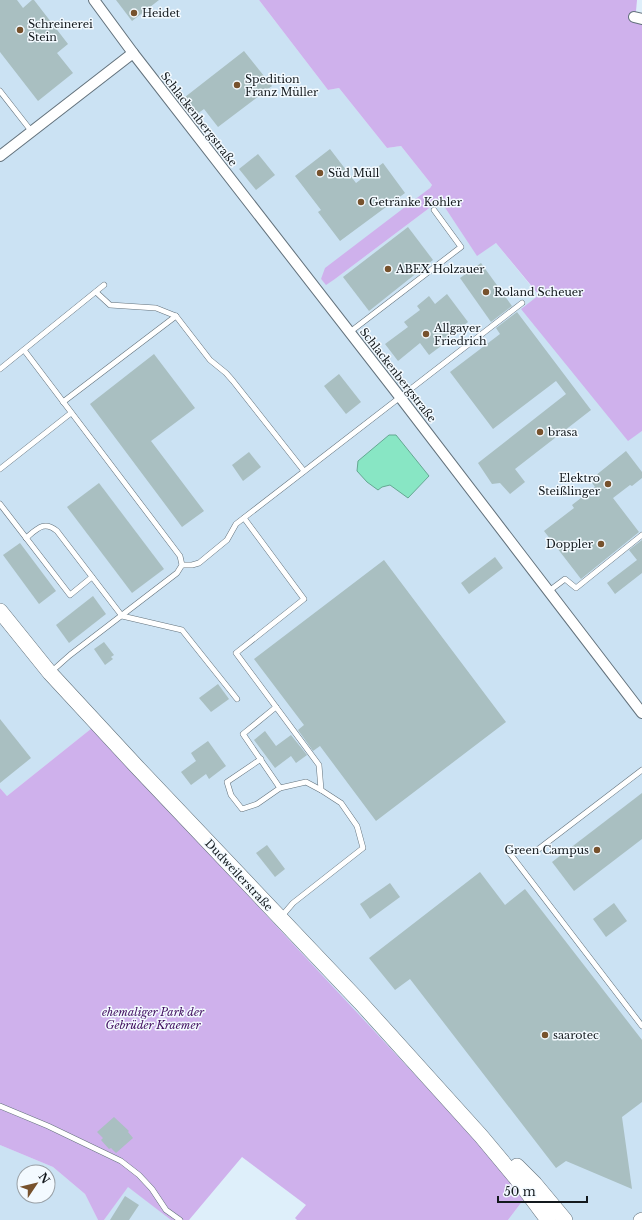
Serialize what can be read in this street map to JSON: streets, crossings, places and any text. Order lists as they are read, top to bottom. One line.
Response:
{"streets":{"main road":["Dudweilerstraße"],"street":["Schlackenbergstraße"]},"parks":["ehemaliger Park der Gebrüder Kraemer"],"places":["Heidet","Schreinerei Stein","Spedition Franz Müller","Süd Müll","Getränke Kohler","ABEX Holzauer","Roland Scheuer","Allgayer Friedrich","brasa","Elektro Steißlinger","Doppler","Green Campus","saarotec"],"scale_bar":"50 m","north":"top right"}
